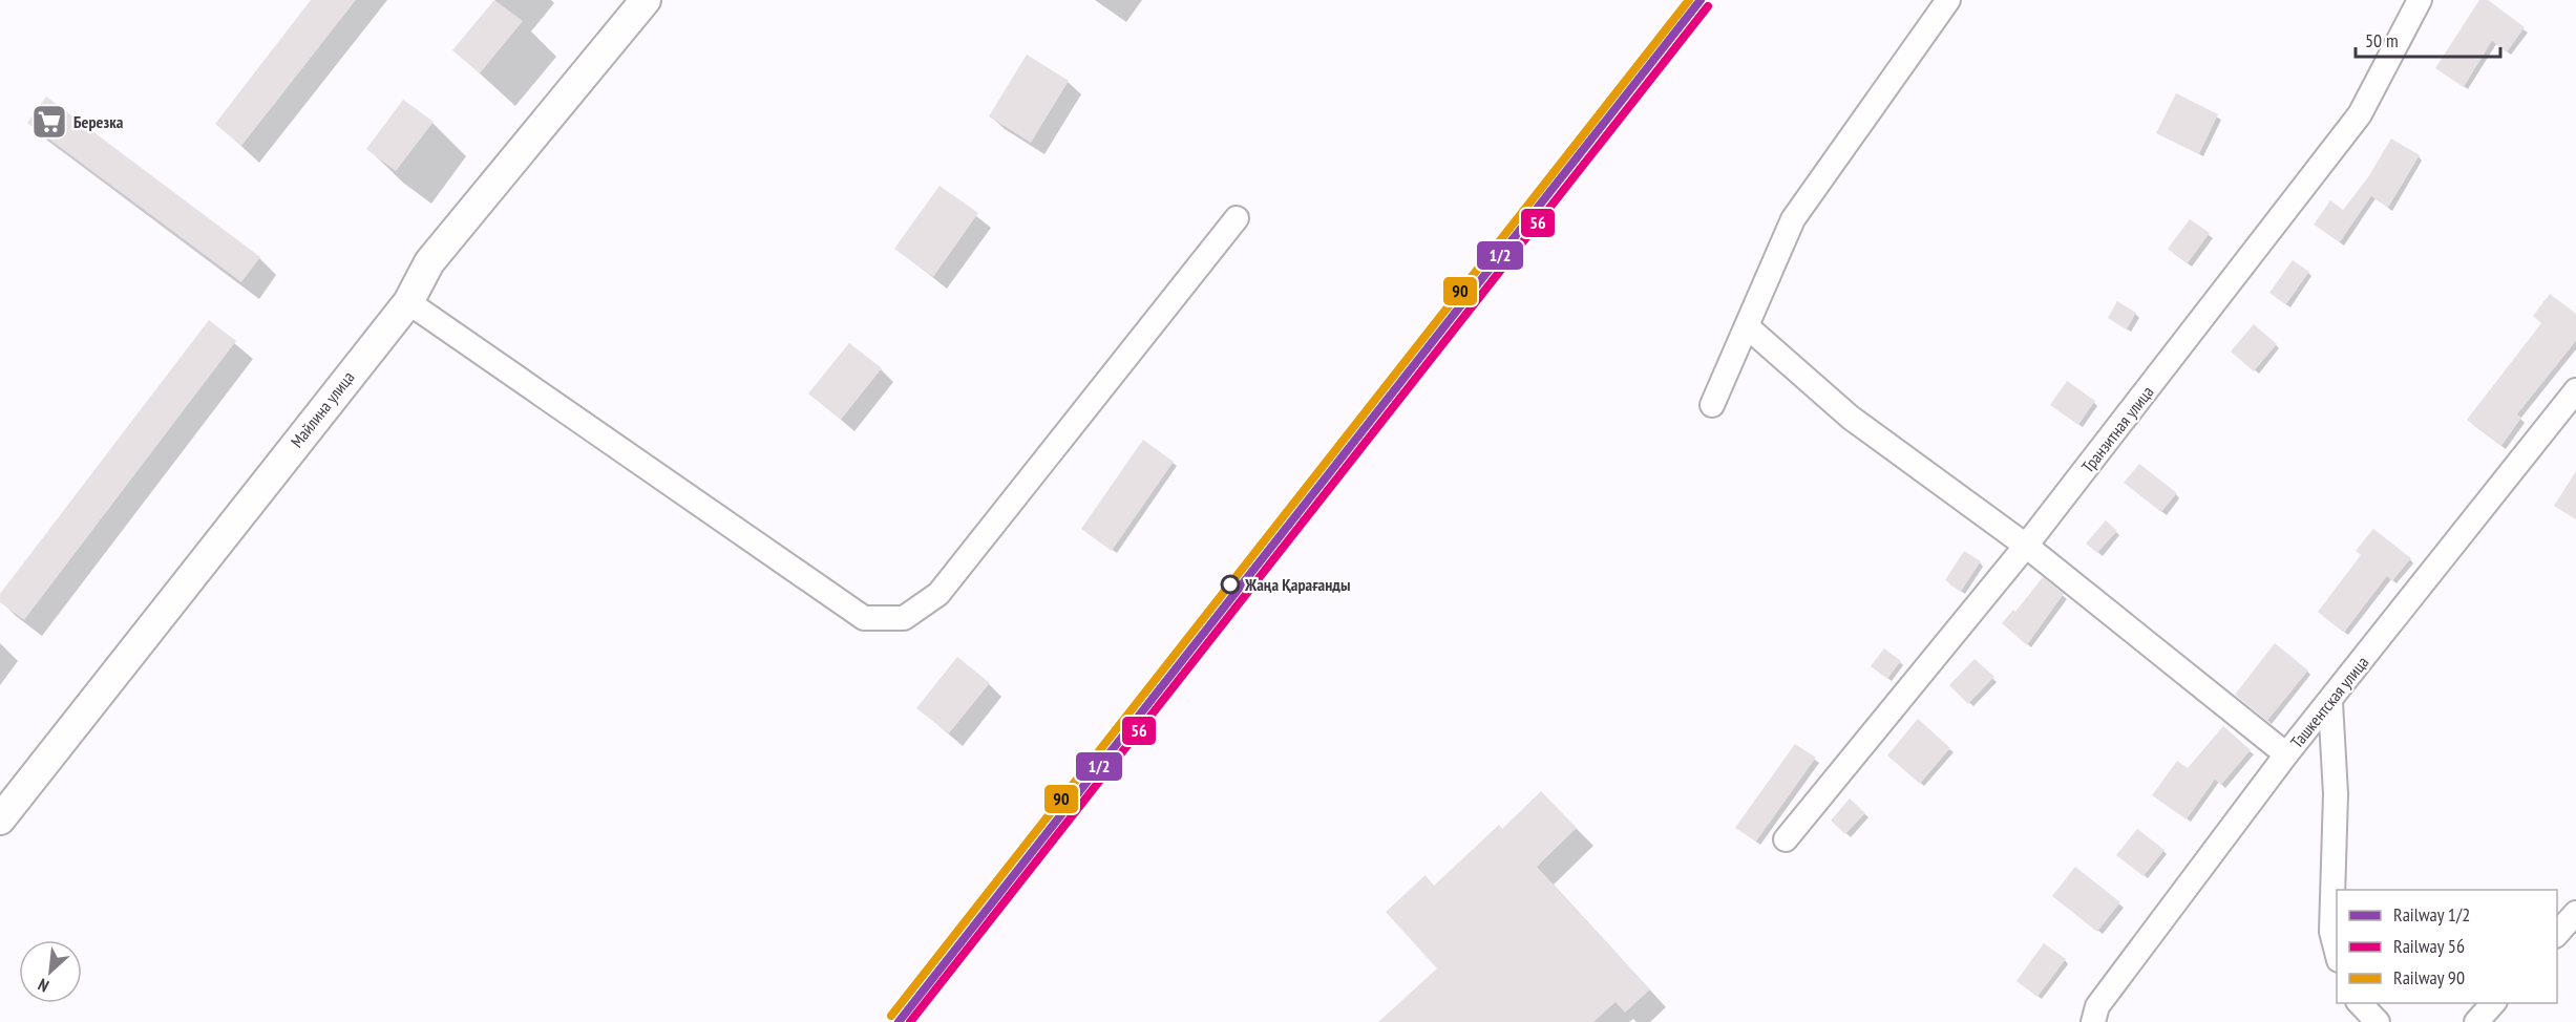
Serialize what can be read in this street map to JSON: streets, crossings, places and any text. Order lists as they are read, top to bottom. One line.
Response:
{"streets":{"main road":["Майлина улица"],"street":["Транзитная улица","Ташкентская улица"]},"places":{"supermarket":["Березка"],"other":["Жаңа Қарағанды"]},"lines":["rail line 1/2","rail line 90","rail line 56"],"legend":["Railway 1/2","Railway 56","Railway 90"],"scale_bar":"50 m","north":"bottom left"}
